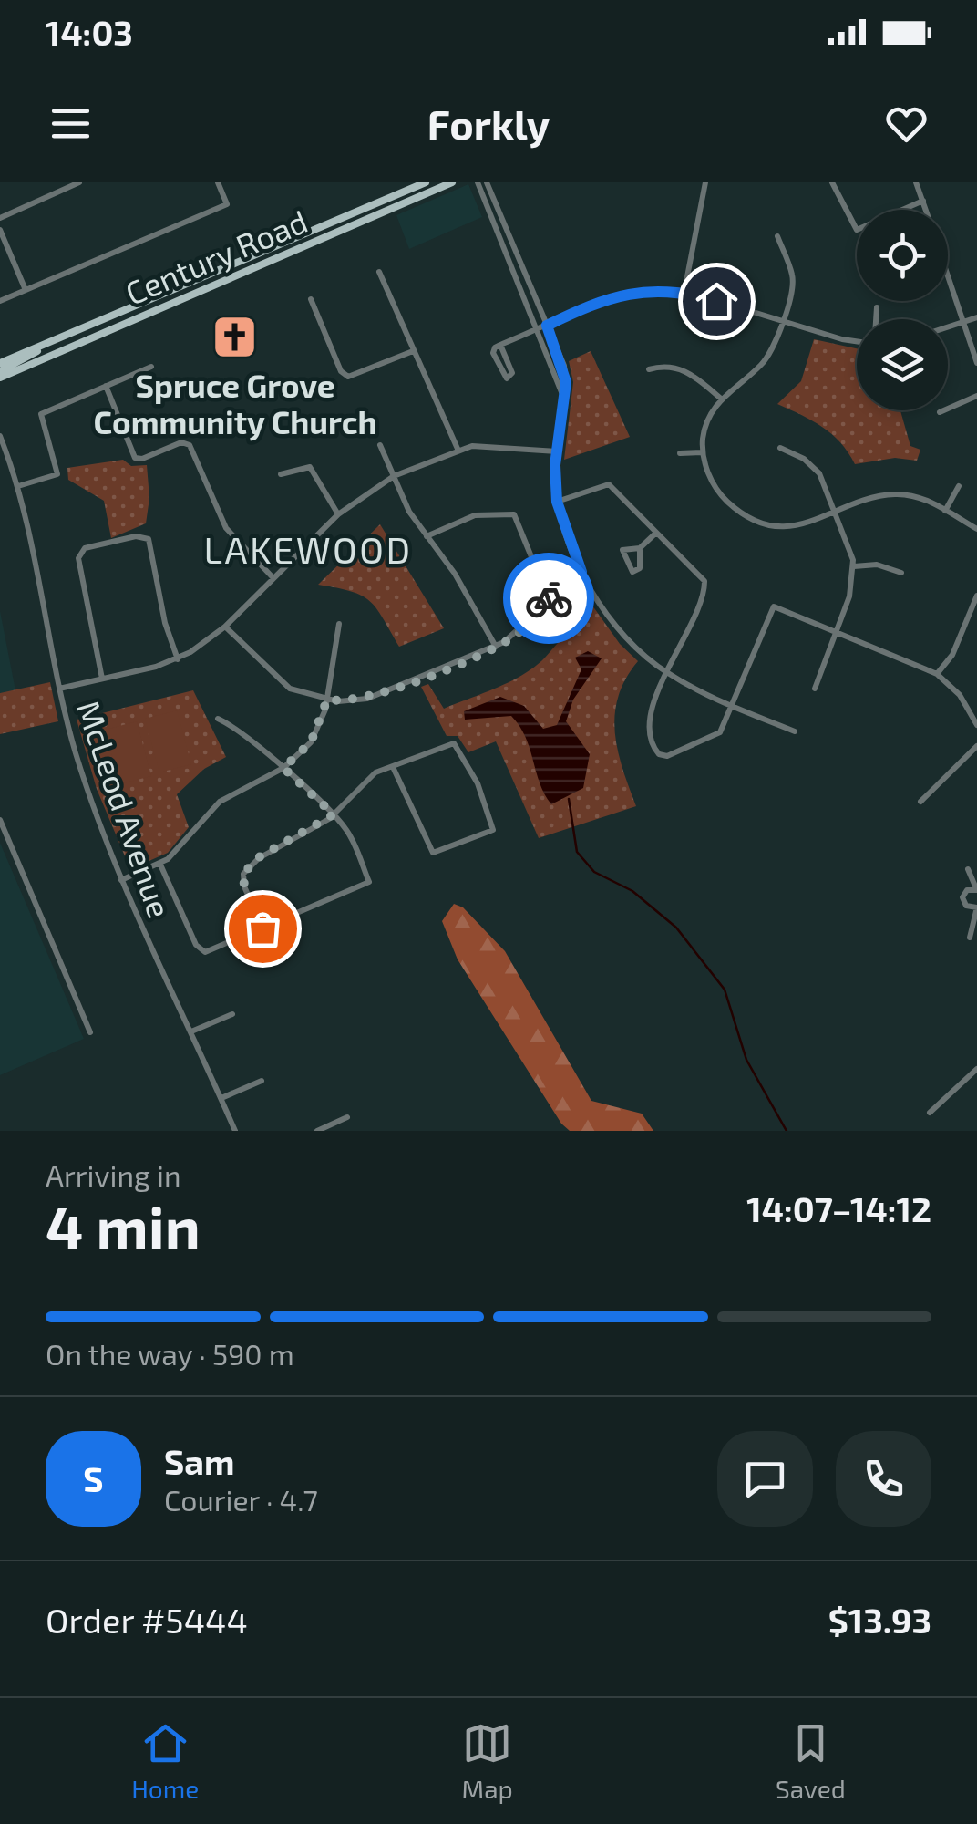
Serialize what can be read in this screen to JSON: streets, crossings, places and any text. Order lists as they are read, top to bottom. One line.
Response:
{"streets":{"main road":["Century Road"],"street":["McLeod Avenue"]},"districts":["LAKEWOOD"],"places":{"church":["Spruce Grove Community Church"]},"page":{"status":"14:03","header":"Forkly","heading":["4 min","Arriving in","14:07–14:12"],"panel":["Sam","Courier · 4.7","Order #5444","$13.93"],"bar":"On the way · 590 m","round":"S","tabs":["Home","Map","Saved"]}}
